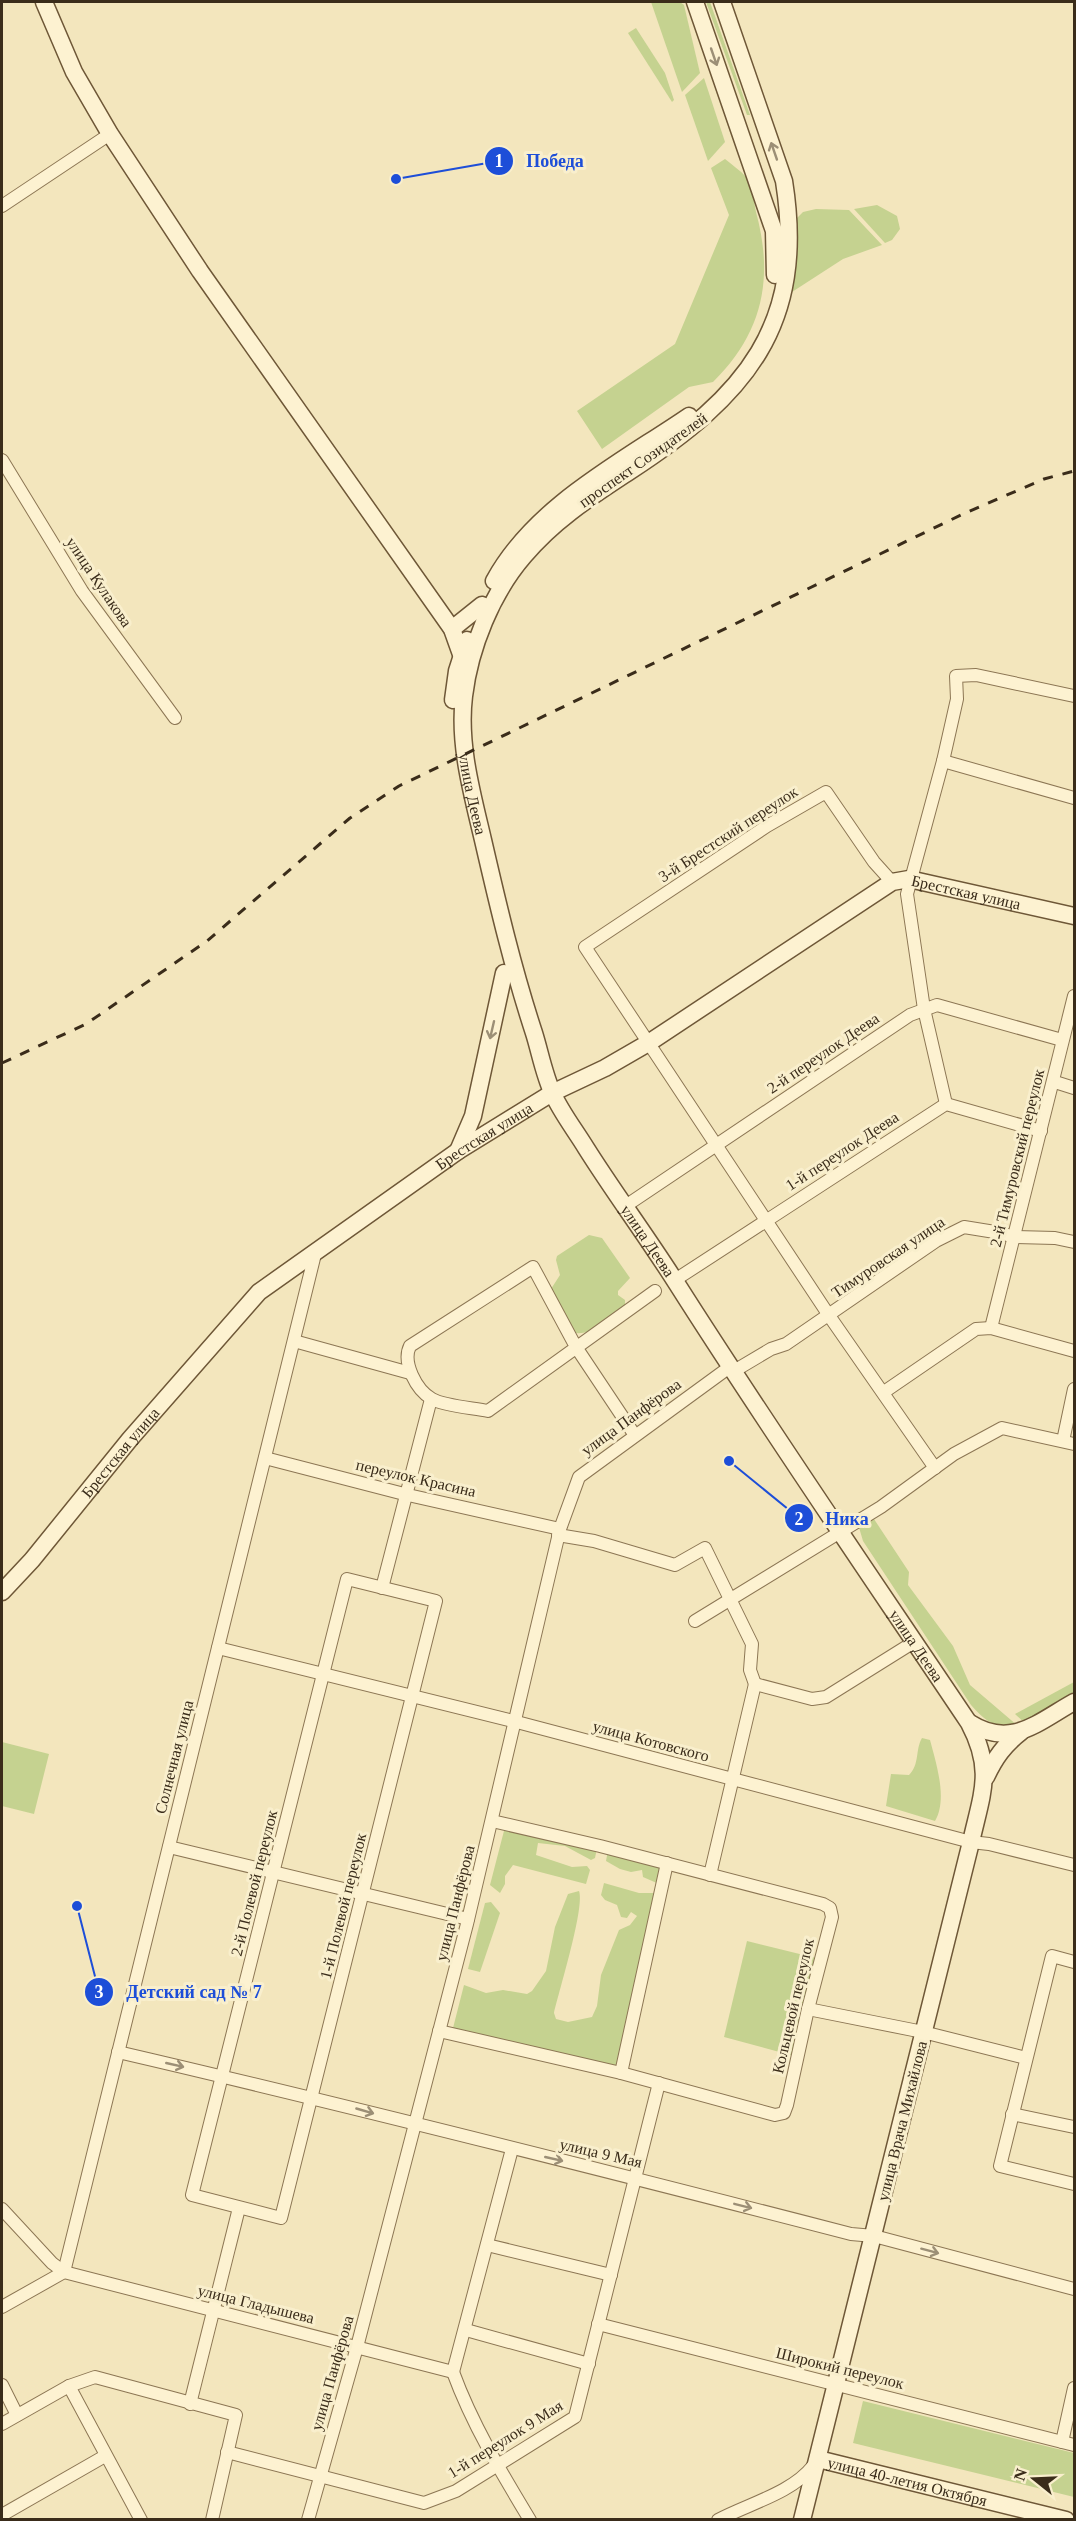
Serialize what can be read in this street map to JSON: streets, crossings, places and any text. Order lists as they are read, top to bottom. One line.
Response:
{"streets":{"main road":["проспект Созидателей","улица Деева","Брестская улица","улица Врача Михайлова","улица 40-летия Октября"],"street":["улица Кулакова","3-й Брестский переулок","2-й переулок Деева","1-й переулок Деева","2-й Тимуровский переулок","Тимуровская улица","улица Панфёрова","переулок Красина","улица Котовского","Солнечная улица","2-й Полевой переулок","1-й Полевой переулок","Кольцевой переулок","улица 9 Мая","улица Гладышева","Широкий переулок","1-й переулок 9 Мая"]},"crossings":[["проспект Созидателей","улица Деева"],["улица Деева","Брестская улица"],["улица Деева","2-й переулок Деева"],["улица Деева","1-й переулок Деева"],["улица Деева","Тимуровская улица"],["улица Деева","улица Панфёрова"],["улица Деева","улица Врача Михайлова"],["3-й Брестский переулок","Брестская улица"],["Брестская улица","Солнечная улица"],["2-й переулок Деева","2-й Тимуровский переулок"],["2-й Тимуровский переулок","Тимуровская улица"],["Тимуровская улица","улица Панфёрова"],["улица Панфёрова","переулок Красина"],["улица Панфёрова","улица Котовского"],["улица Панфёрова","Кольцевой переулок"],["улица Панфёрова","улица 9 Мая"],["улица Панфёрова","улица Гладышева"],["улица Панфёрова","1-й переулок 9 Мая"],["переулок Красина","Солнечная улица"],["улица Котовского","Солнечная улица"],["улица Котовского","2-й Полевой переулок"],["улица Котовского","1-й Полевой переулок"],["улица Котовского","улица Врача Михайлова"],["Солнечная улица","улица 9 Мая"],["Солнечная улица","улица Гладышева"],["2-й Полевой переулок","1-й Полевой переулок"],["2-й Полевой переулок","улица 9 Мая"],["1-й Полевой переулок","улица 9 Мая"],["Кольцевой переулок","1-й переулок 9 Мая"],["улица Врача Михайлова","улица 9 Мая"],["улица Врача Михайлова","Широкий переулок"],["улица Врача Михайлова","улица 40-летия Октября"],["улица 9 Мая","1-й переулок 9 Мая"],["Широкий переулок","1-й переулок 9 Мая"]],"one_way":["проспект Созидателей","улица 9 Мая"],"places":["Победа","Ника","Детский сад № 7"],"north":"left"}
